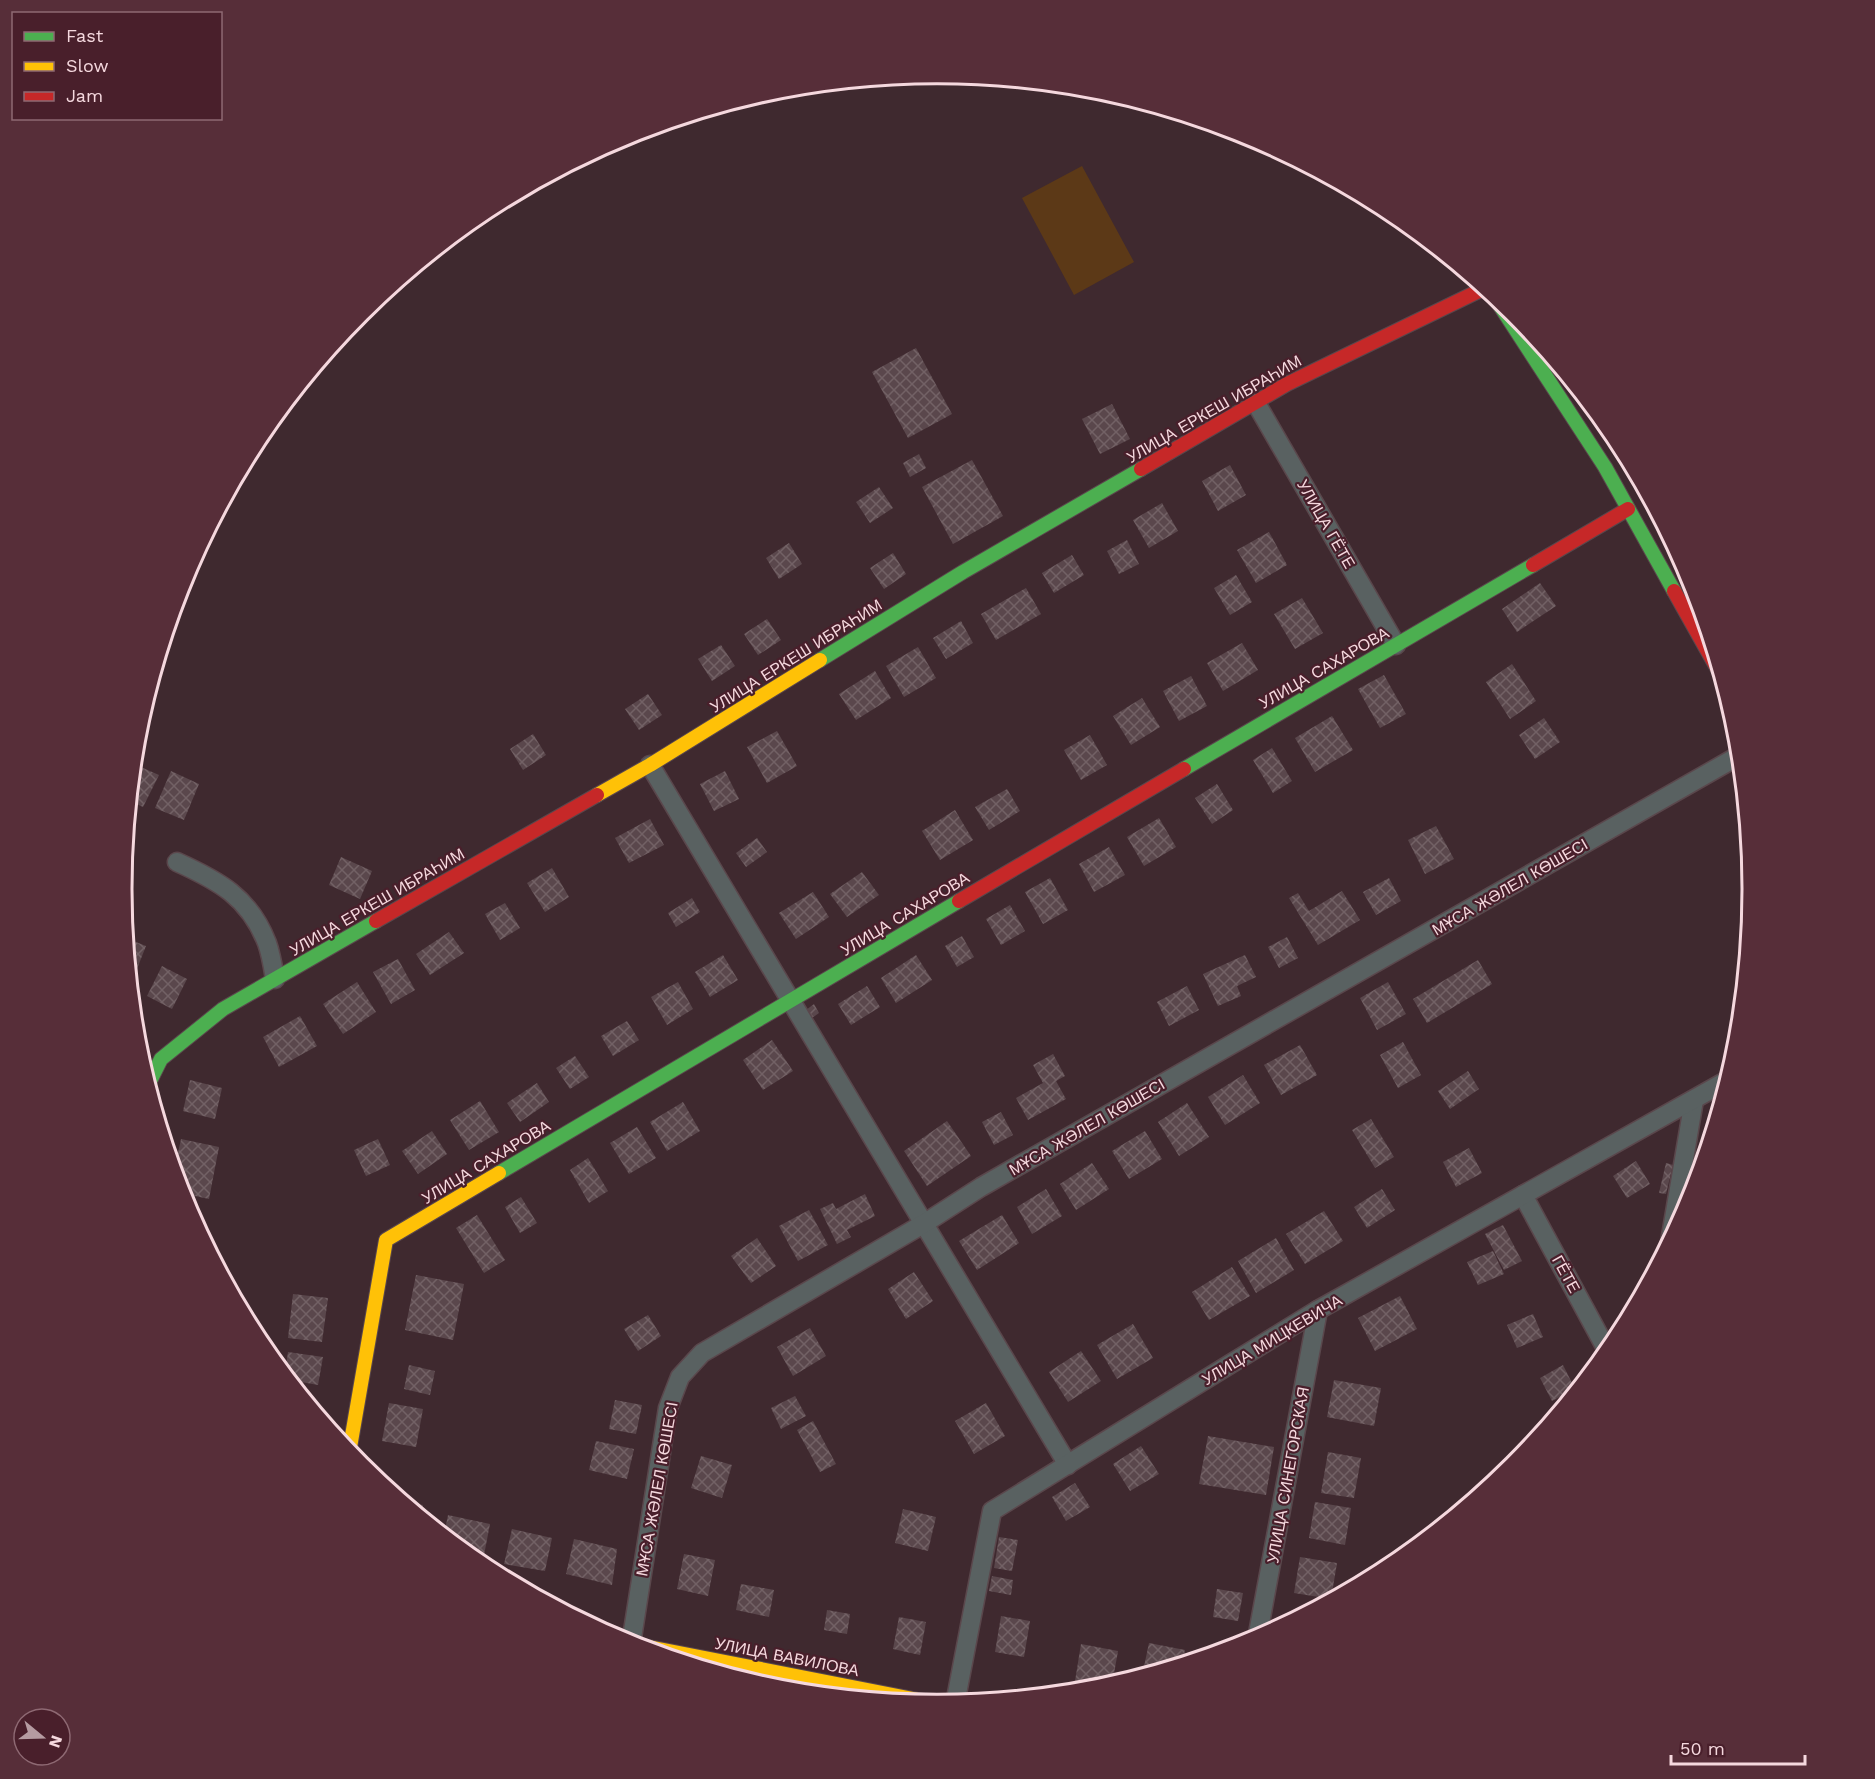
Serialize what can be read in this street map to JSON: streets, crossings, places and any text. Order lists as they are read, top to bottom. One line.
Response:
{"streets":{"street":["УЛИЦА ЕРКЕШ ИБРАҺИМ","УЛИЦА ГЁТЕ","УЛИЦА САХАРОВА","МҰСА ЖӘЛЕЛ КӨШЕСІ","ГЁТЕ","УЛИЦА МИЦКЕВИЧА","УЛИЦА СИНЕГОРСКАЯ","УЛИЦА ВАВИЛОВА"]},"crossings":[["УЛИЦА ЕРКЕШ ИБРАҺИМ","УЛИЦА ГЁТЕ"],["УЛИЦА ГЁТЕ","УЛИЦА САХАРОВА"],["ГЁТЕ","УЛИЦА МИЦКЕВИЧА"],["УЛИЦА МИЦКЕВИЧА","УЛИЦА СИНЕГОРСКАЯ"]],"legend":["Fast","Slow","Jam"],"scale_bar":"50 m","north":"right"}
